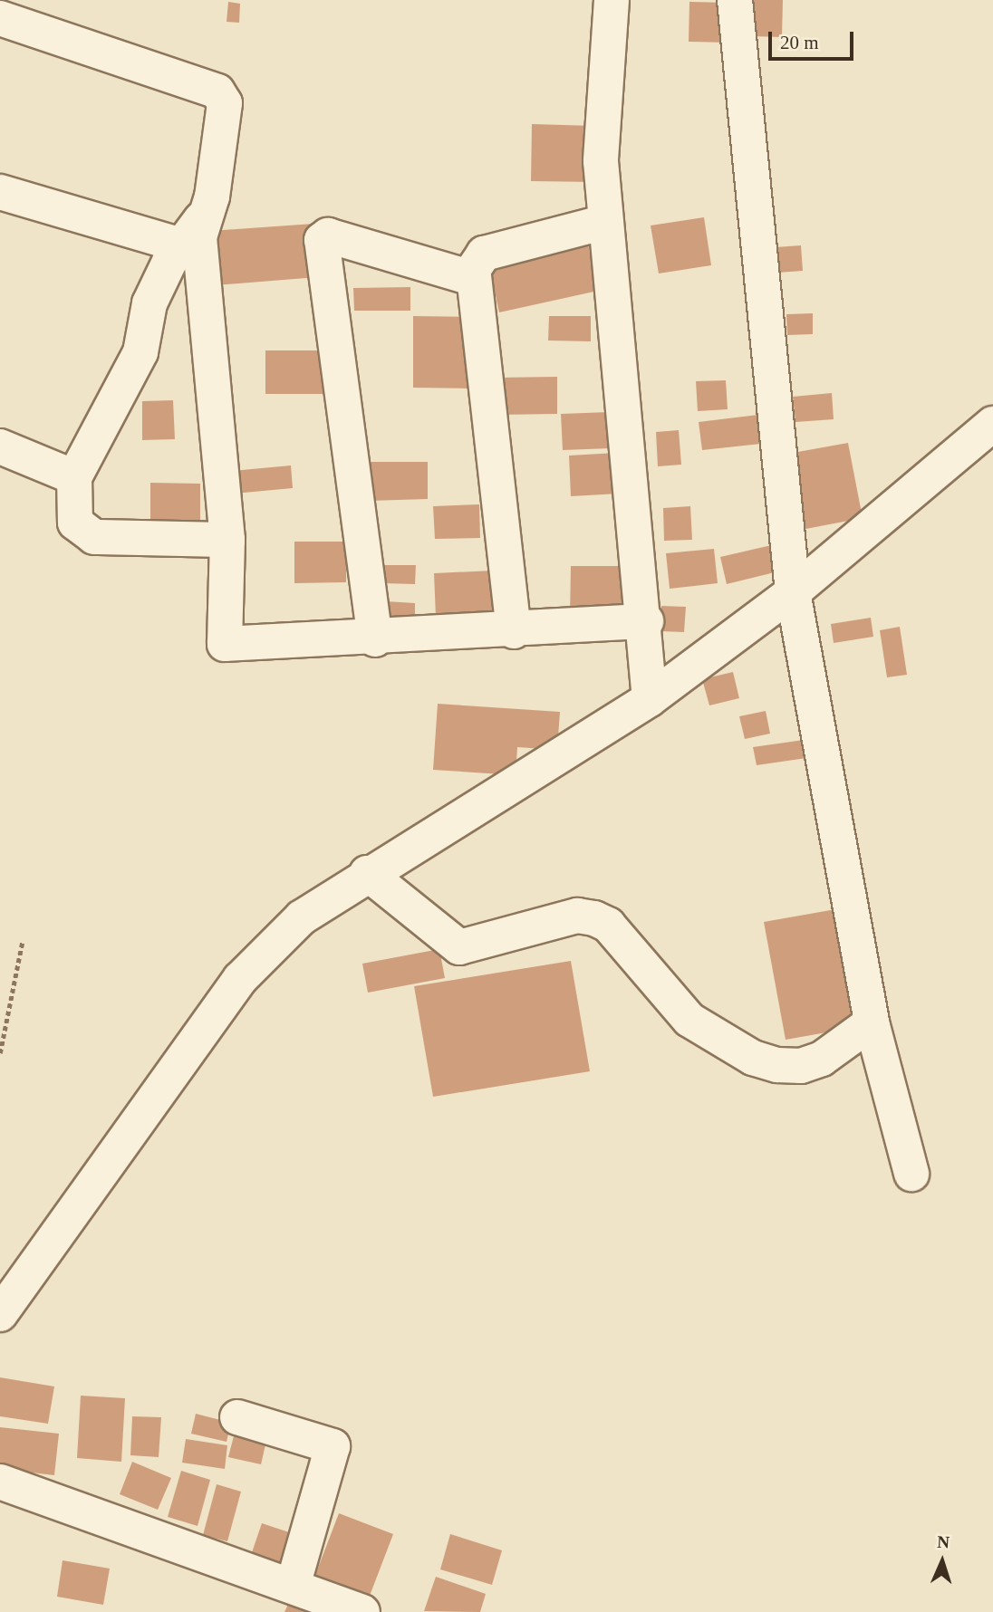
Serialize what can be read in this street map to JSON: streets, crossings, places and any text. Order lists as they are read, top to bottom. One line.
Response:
{"scale_bar":"20 m","north":"top"}
